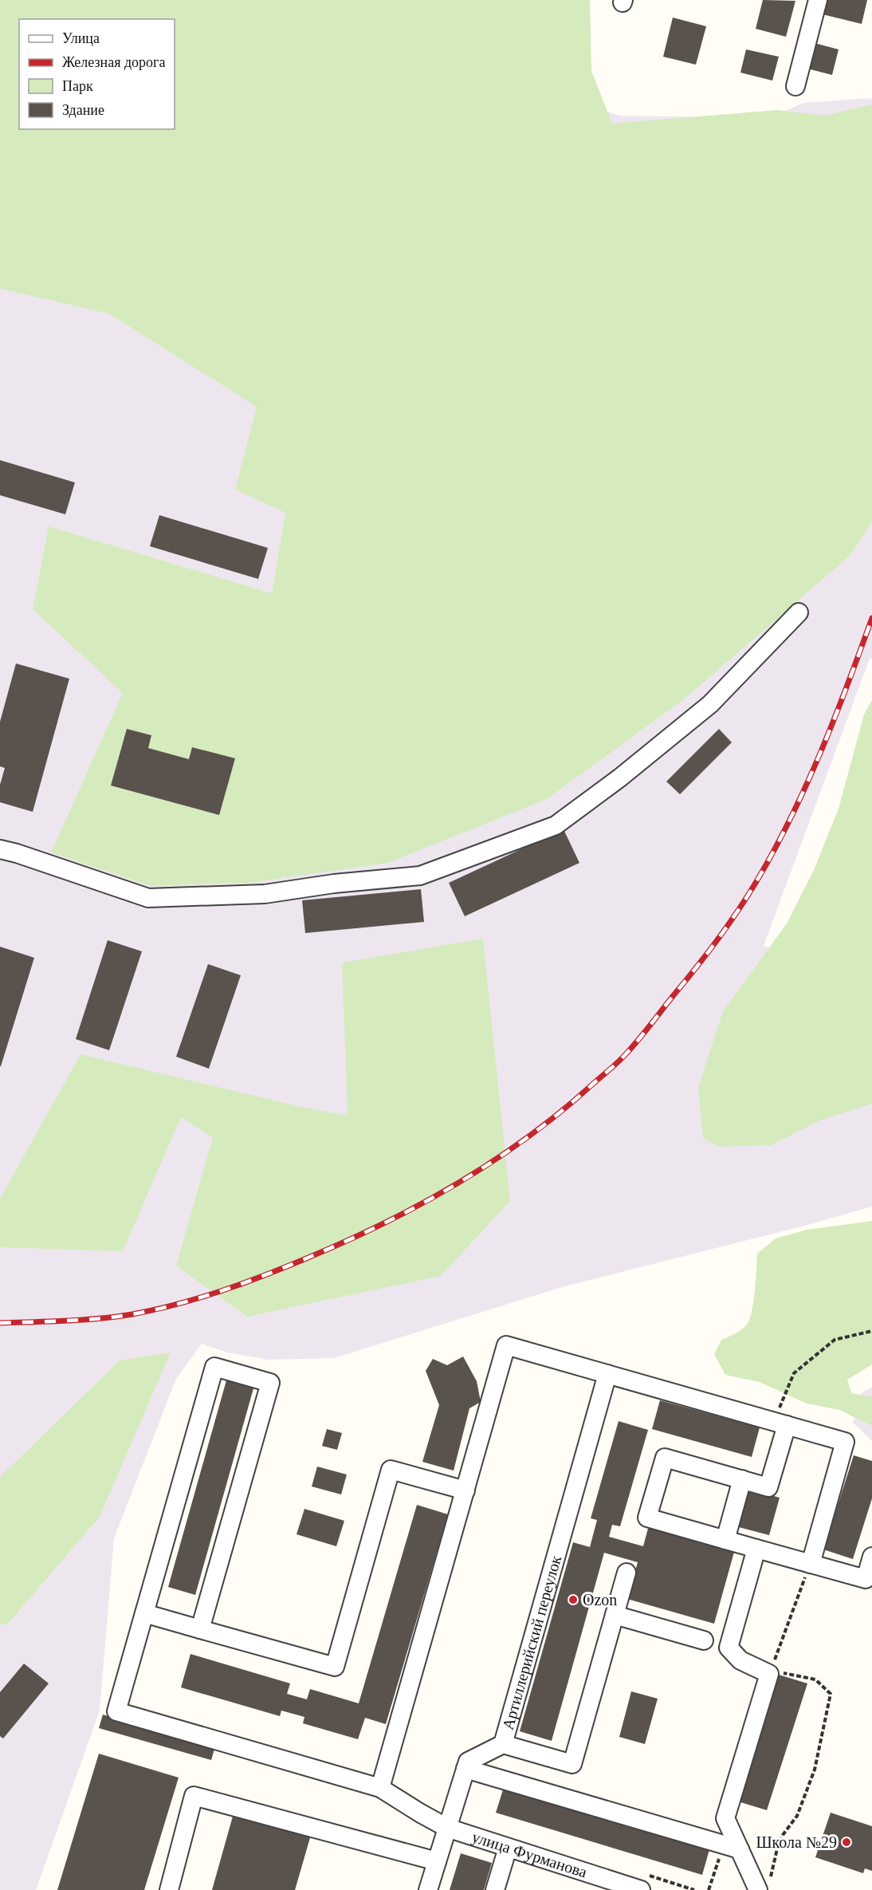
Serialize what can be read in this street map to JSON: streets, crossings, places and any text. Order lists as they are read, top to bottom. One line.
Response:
{"streets":{"street":["Артиллерийский переулок","улица Фурманова"]},"places":["Ozon","Школа №29"],"legend":["Улица","Железная дорога","Парк","Здание"]}
